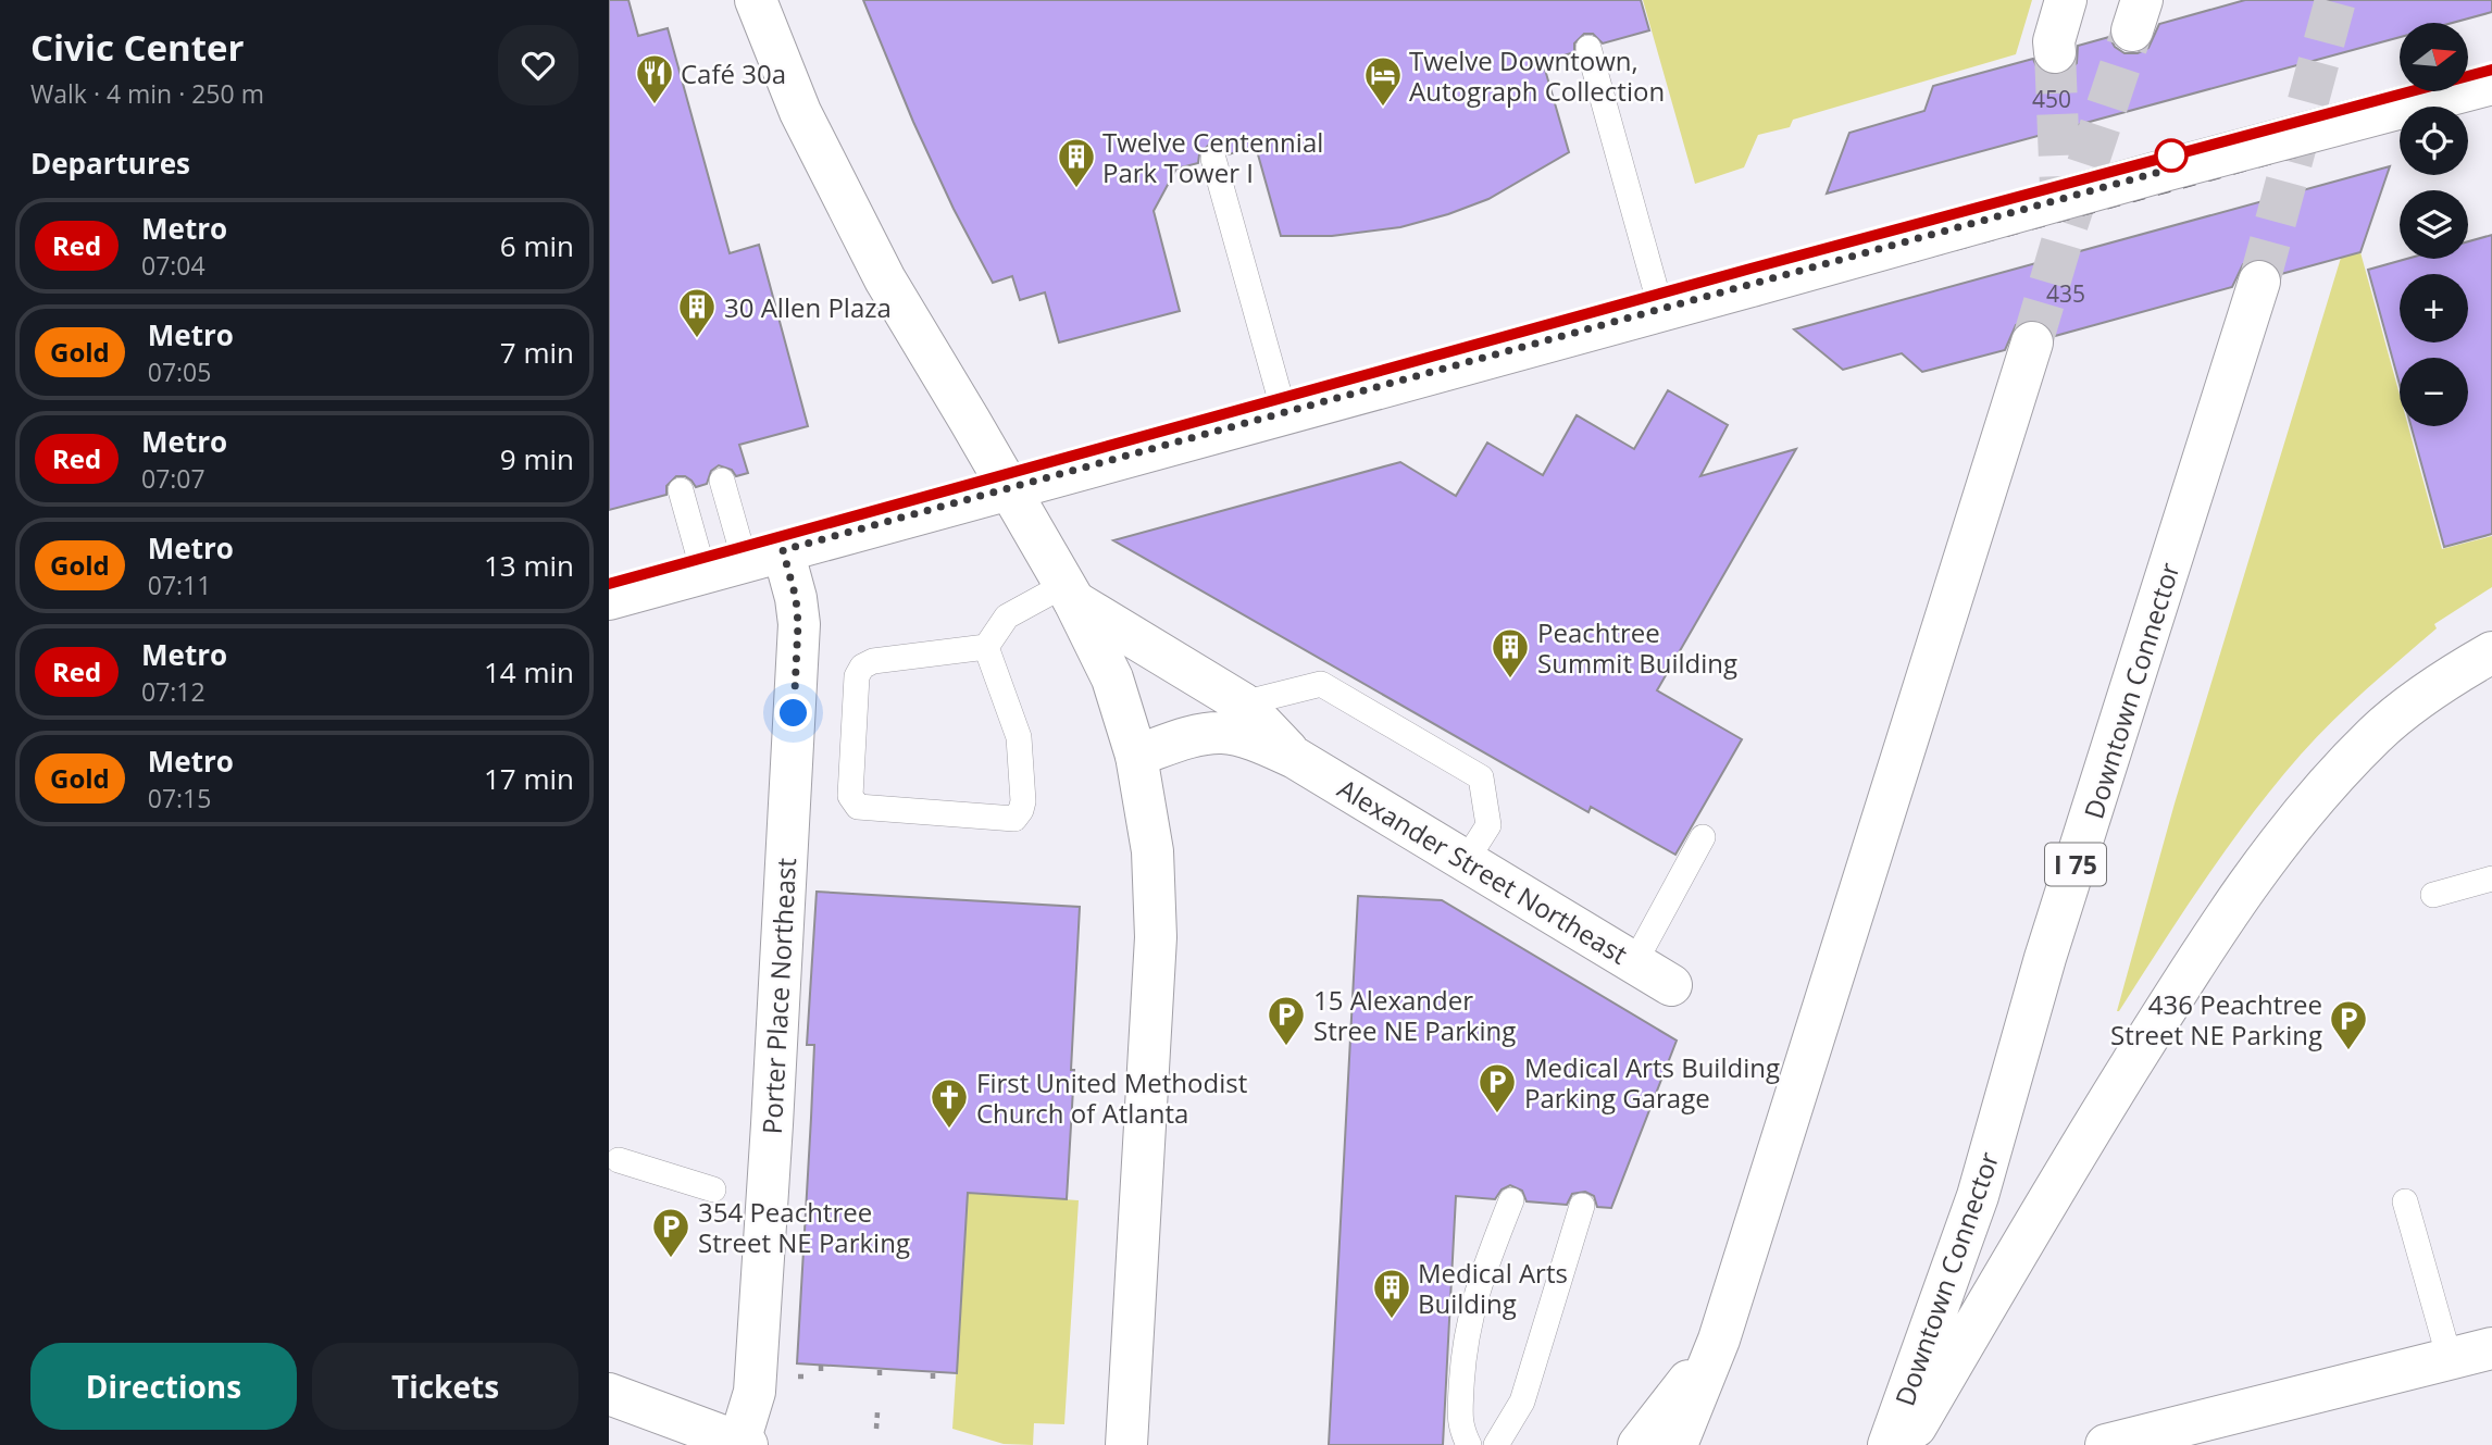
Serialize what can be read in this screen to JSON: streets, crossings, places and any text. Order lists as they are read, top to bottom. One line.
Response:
{"streets":{"main road":["Downtown Connector","I 75","Alexander Street Northeast","Porter Place Northeast"]},"places":{"restaurant":["Café 30a"],"hotel":["Twelve Downtown, Autograph Collection"],"building":["Twelve Centennial Park Tower I","30 Allen Plaza","Peachtree Summit Building","Medical Arts Building"],"parking":["15 Alexander Stree NE Parking","436 Peachtree Street NE Parking","Medical Arts Building Parking Garage","354 Peachtree Street NE Parking"],"church":["First United Methodist Church of Atlanta"]},"lines":["metro line Red"],"house_numbers":["450","435"],"north":"right","page":{"heading":[["Civic Center","Walk · 4 min · 250 m"],"Departures"],"map_buttons":["+","−"],"list":[{"mark":"Red","name":"Metro","note":"07:04","value":"6 min"},{"mark":"Gold","name":"Metro","note":"07:05","value":"7 min"},{"mark":"Red","name":"Metro","note":"07:07","value":"9 min"},{"mark":"Gold","name":"Metro","note":"07:11","value":"13 min"},{"mark":"Red","name":"Metro","note":"07:12","value":"14 min"},{"mark":"Gold","name":"Metro","note":"07:15","value":"17 min"}],"buttons":["Directions","Tickets"]}}
